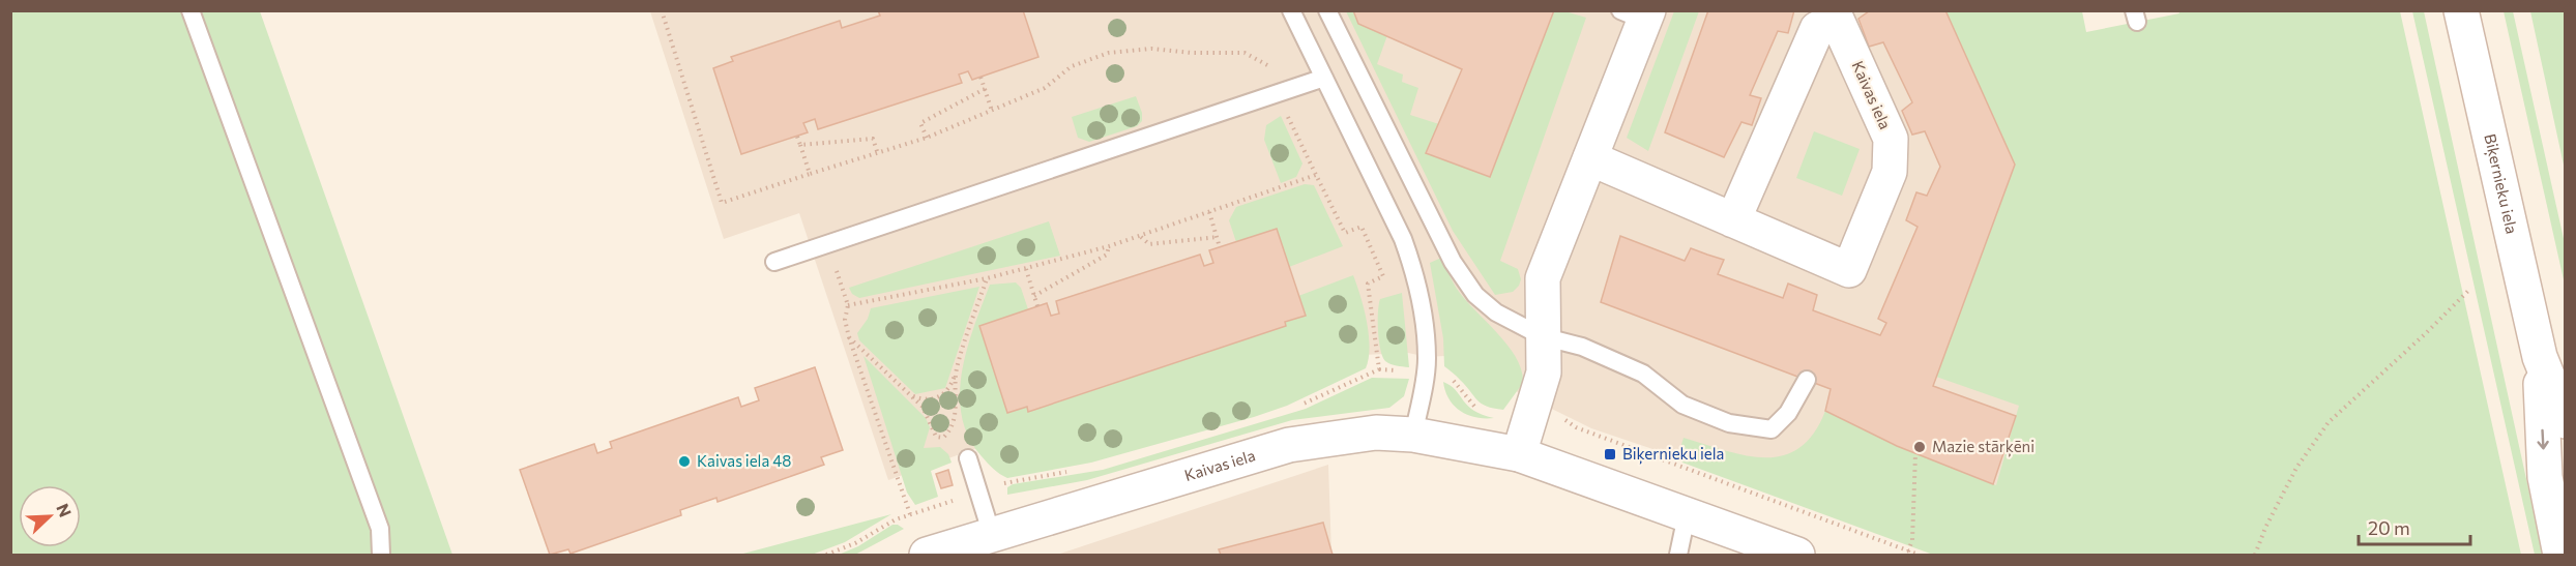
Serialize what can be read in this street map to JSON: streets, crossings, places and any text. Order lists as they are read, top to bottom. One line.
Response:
{"streets":{"street":["Kaivas iela","Biķernieku iela"]},"places":{"other":["Mazie stārķēni","Kaivas iela 48"],"transit":["Biķernieku iela"]},"scale_bar":"20 m","north":"top right"}
